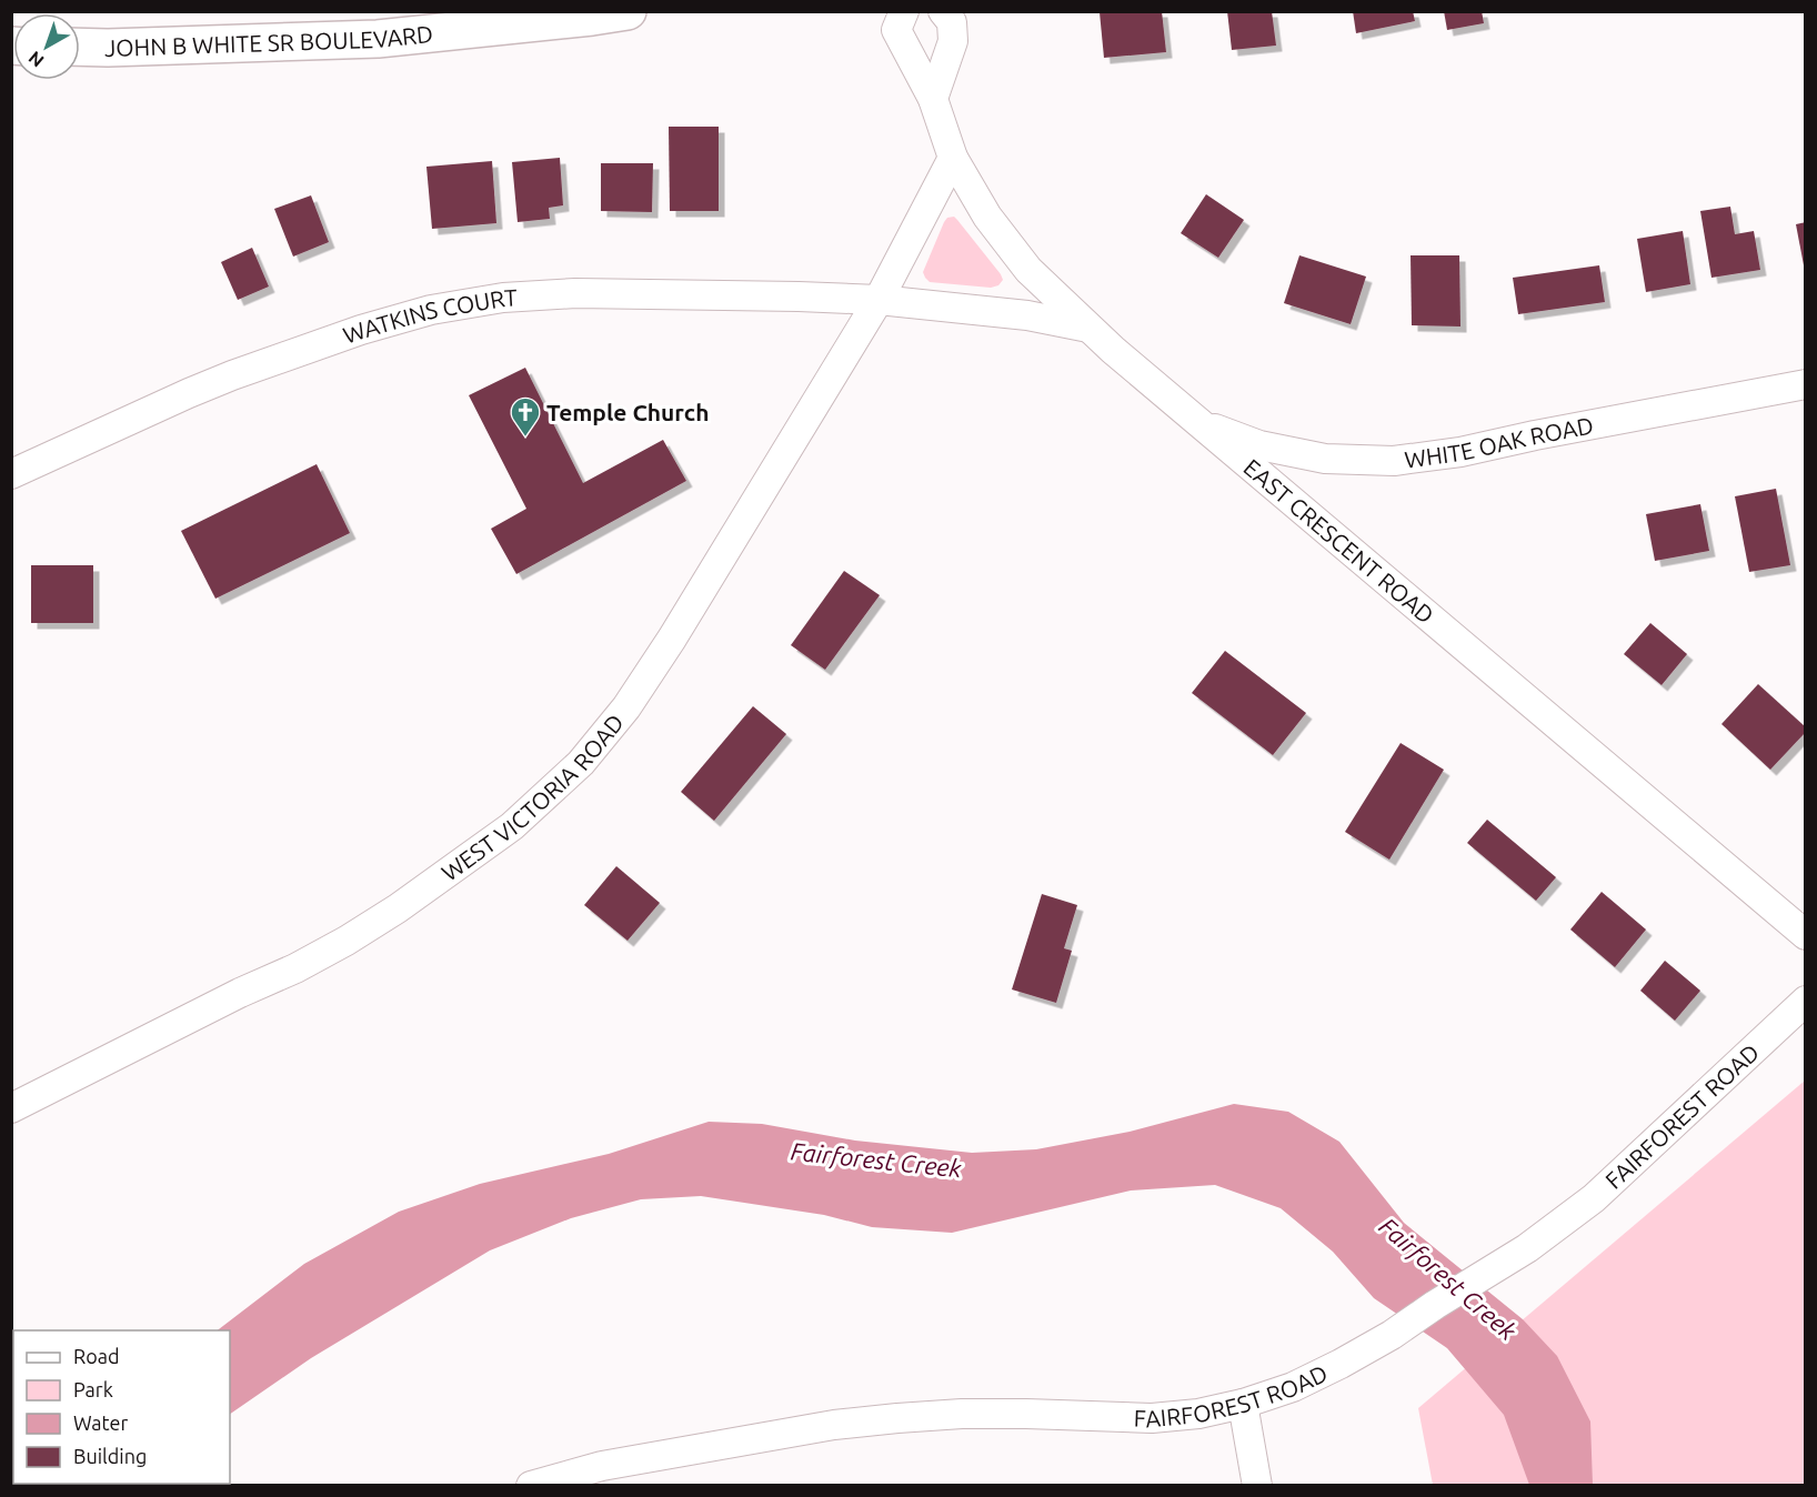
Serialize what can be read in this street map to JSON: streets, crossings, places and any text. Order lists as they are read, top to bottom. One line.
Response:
{"streets":{"main road":["JOHN B WHITE SR BOULEVARD"],"street":["WATKINS COURT","WHITE OAK ROAD","EAST CRESCENT ROAD","WEST VICTORIA ROAD","FAIRFOREST ROAD"]},"crossings":[["WATKINS COURT","WEST VICTORIA ROAD"],["WHITE OAK ROAD","EAST CRESCENT ROAD"],["EAST CRESCENT ROAD","WEST VICTORIA ROAD"]],"water":["Fairforest Creek"],"places":{"church":["Temple Church"]},"legend":["Road","Park","Water","Building"],"north":"bottom left"}
